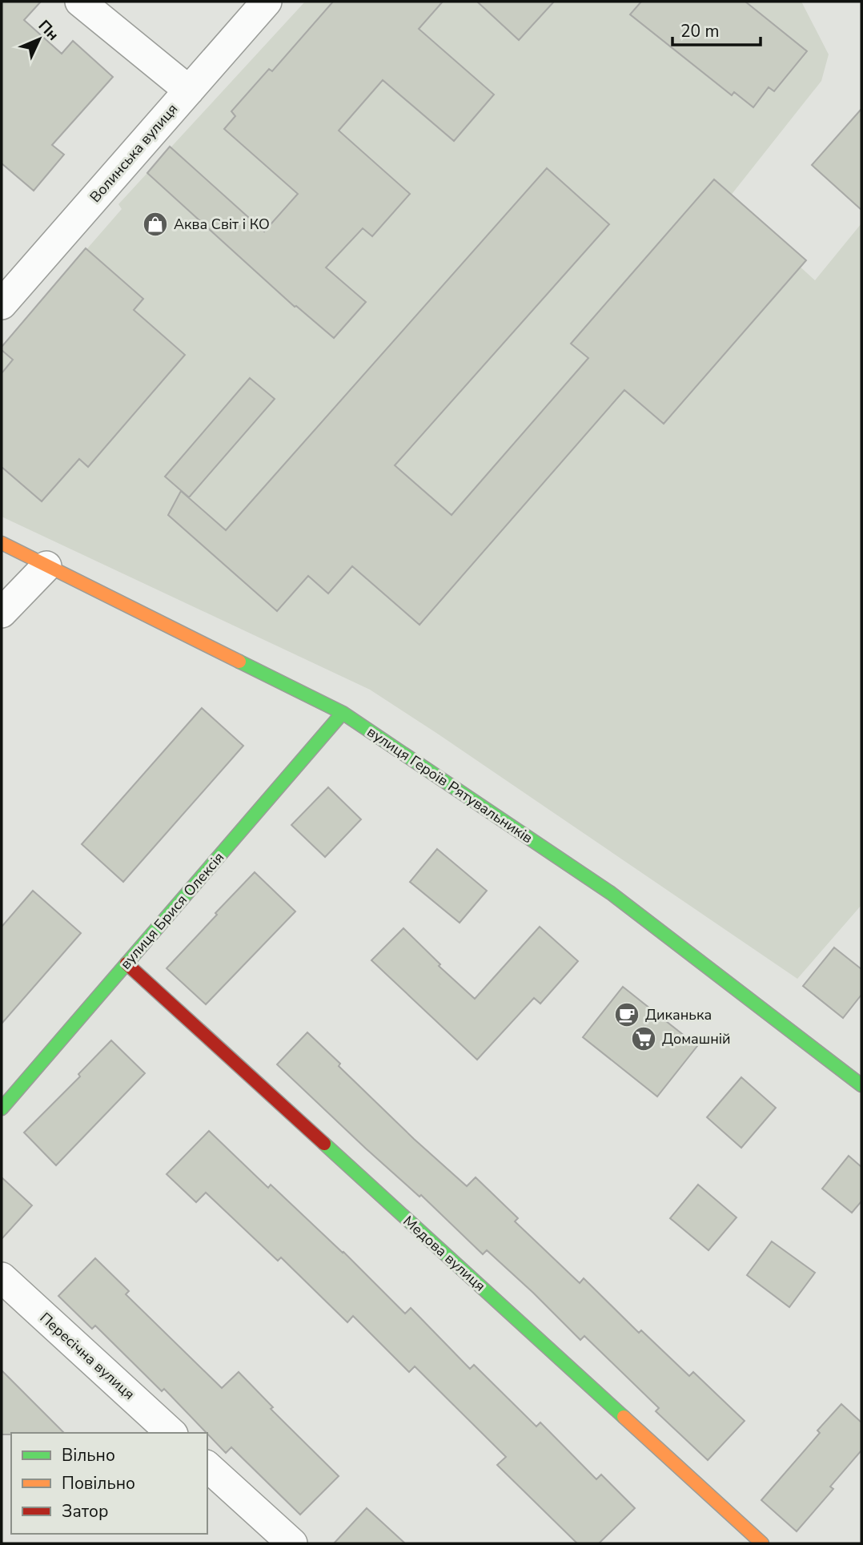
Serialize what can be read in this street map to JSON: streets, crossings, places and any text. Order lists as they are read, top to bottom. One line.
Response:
{"streets":{"street":["Волинська вулиця","вулиця Героїв Рятувальників","вулиця Брися Олексія","Медова вулиця","Пересічна вулиця"]},"crossings":[["вулиця Героїв Рятувальників","вулиця Брися Олексія"],["вулиця Брися Олексія","Медова вулиця"]],"places":{"shop":["Аква Світ і КО"],"cafe":["Диканька"],"supermarket":["Домашній"]},"legend":["Вільно","Повільно","Затор"],"scale_bar":"20 m","north":"top right"}
